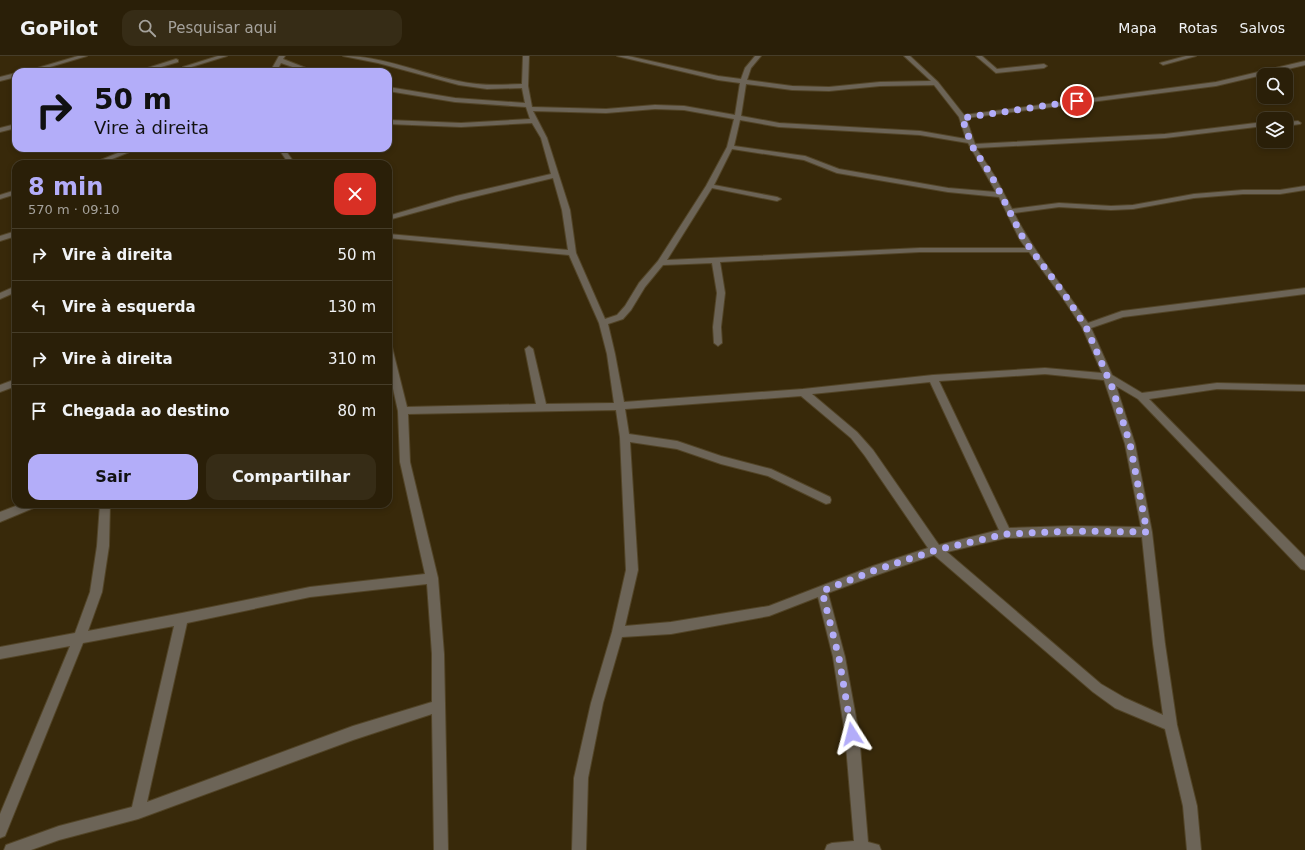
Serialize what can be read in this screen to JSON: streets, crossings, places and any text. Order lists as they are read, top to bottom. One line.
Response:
{"page":{"header":"GoPilot","search":"Pesquisar aqui","nav":["Mapa","Rotas","Salvos"],"turn":["50 m","Vire à direita"],"heading":["8 min","570 m · 09:10"],"list":[{"name":"Vire à direita","value":"50 m"},{"name":"Vire à esquerda","value":"130 m"},{"name":"Vire à direita","value":"310 m"},{"name":"Chegada ao destino","value":"80 m"}],"buttons":["Sair","Compartilhar"]}}
